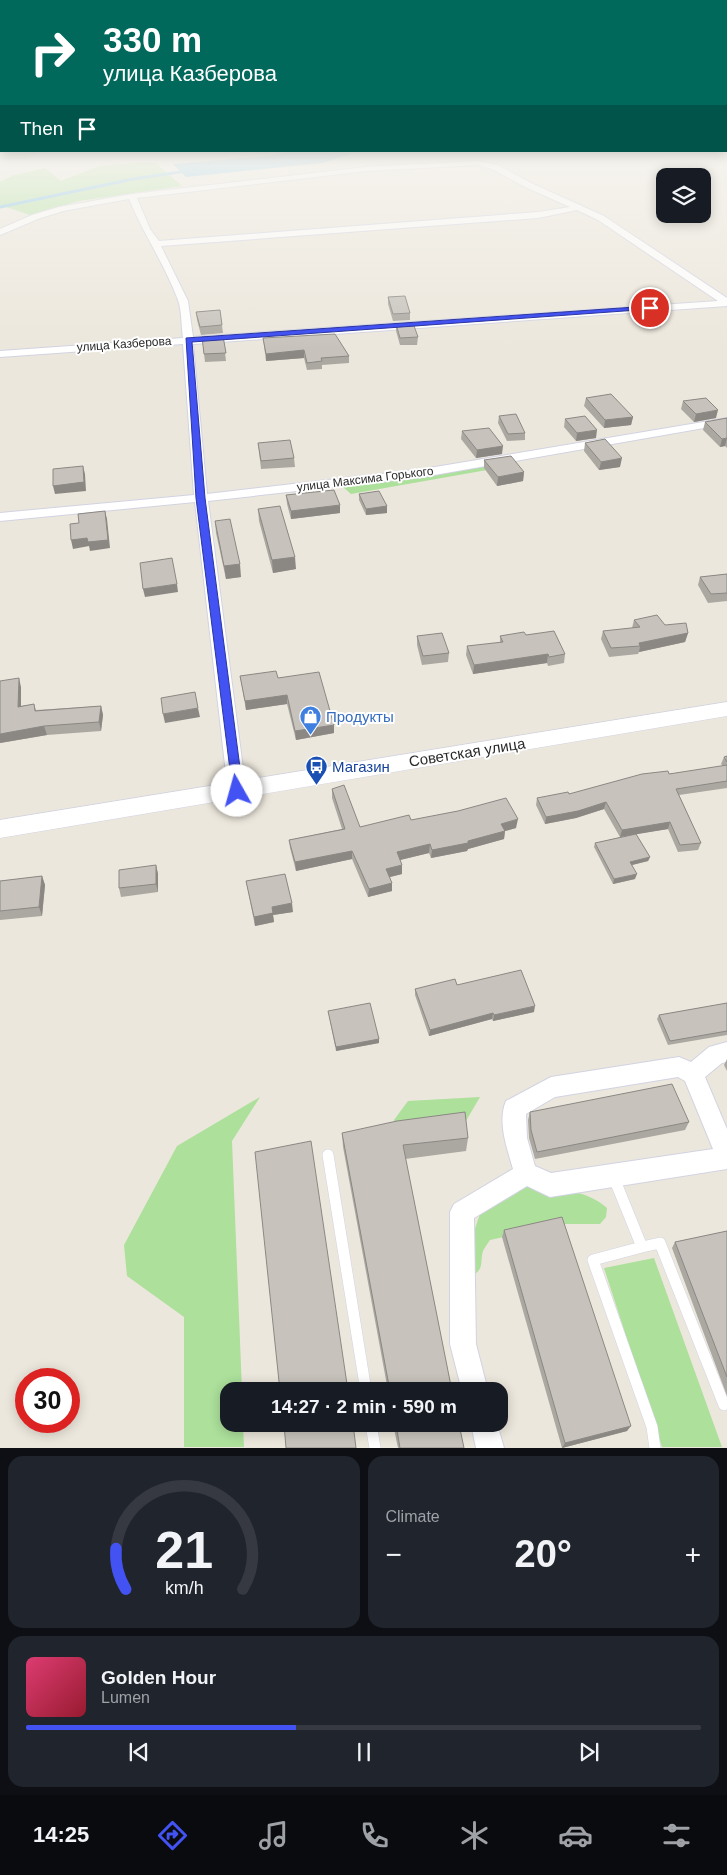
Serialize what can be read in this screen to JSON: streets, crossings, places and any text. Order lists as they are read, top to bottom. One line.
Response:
{"streets":{"street":["улица Казберова","улица Максима Горького","Советская улица"]},"places":{"shop":["Продукты"],"bus stop":["Магазин"]},"page":{"turn":["330 m","улица Казберова"],"then":"Then","limit":"30","trip":"14:27 · 2 min · 590 m","tile":"Climate","heat":["−","20°","+"],"song":["Golden Hour","Lumen"],"tabs":"14:25","gauge":["21","km/h"]}}
